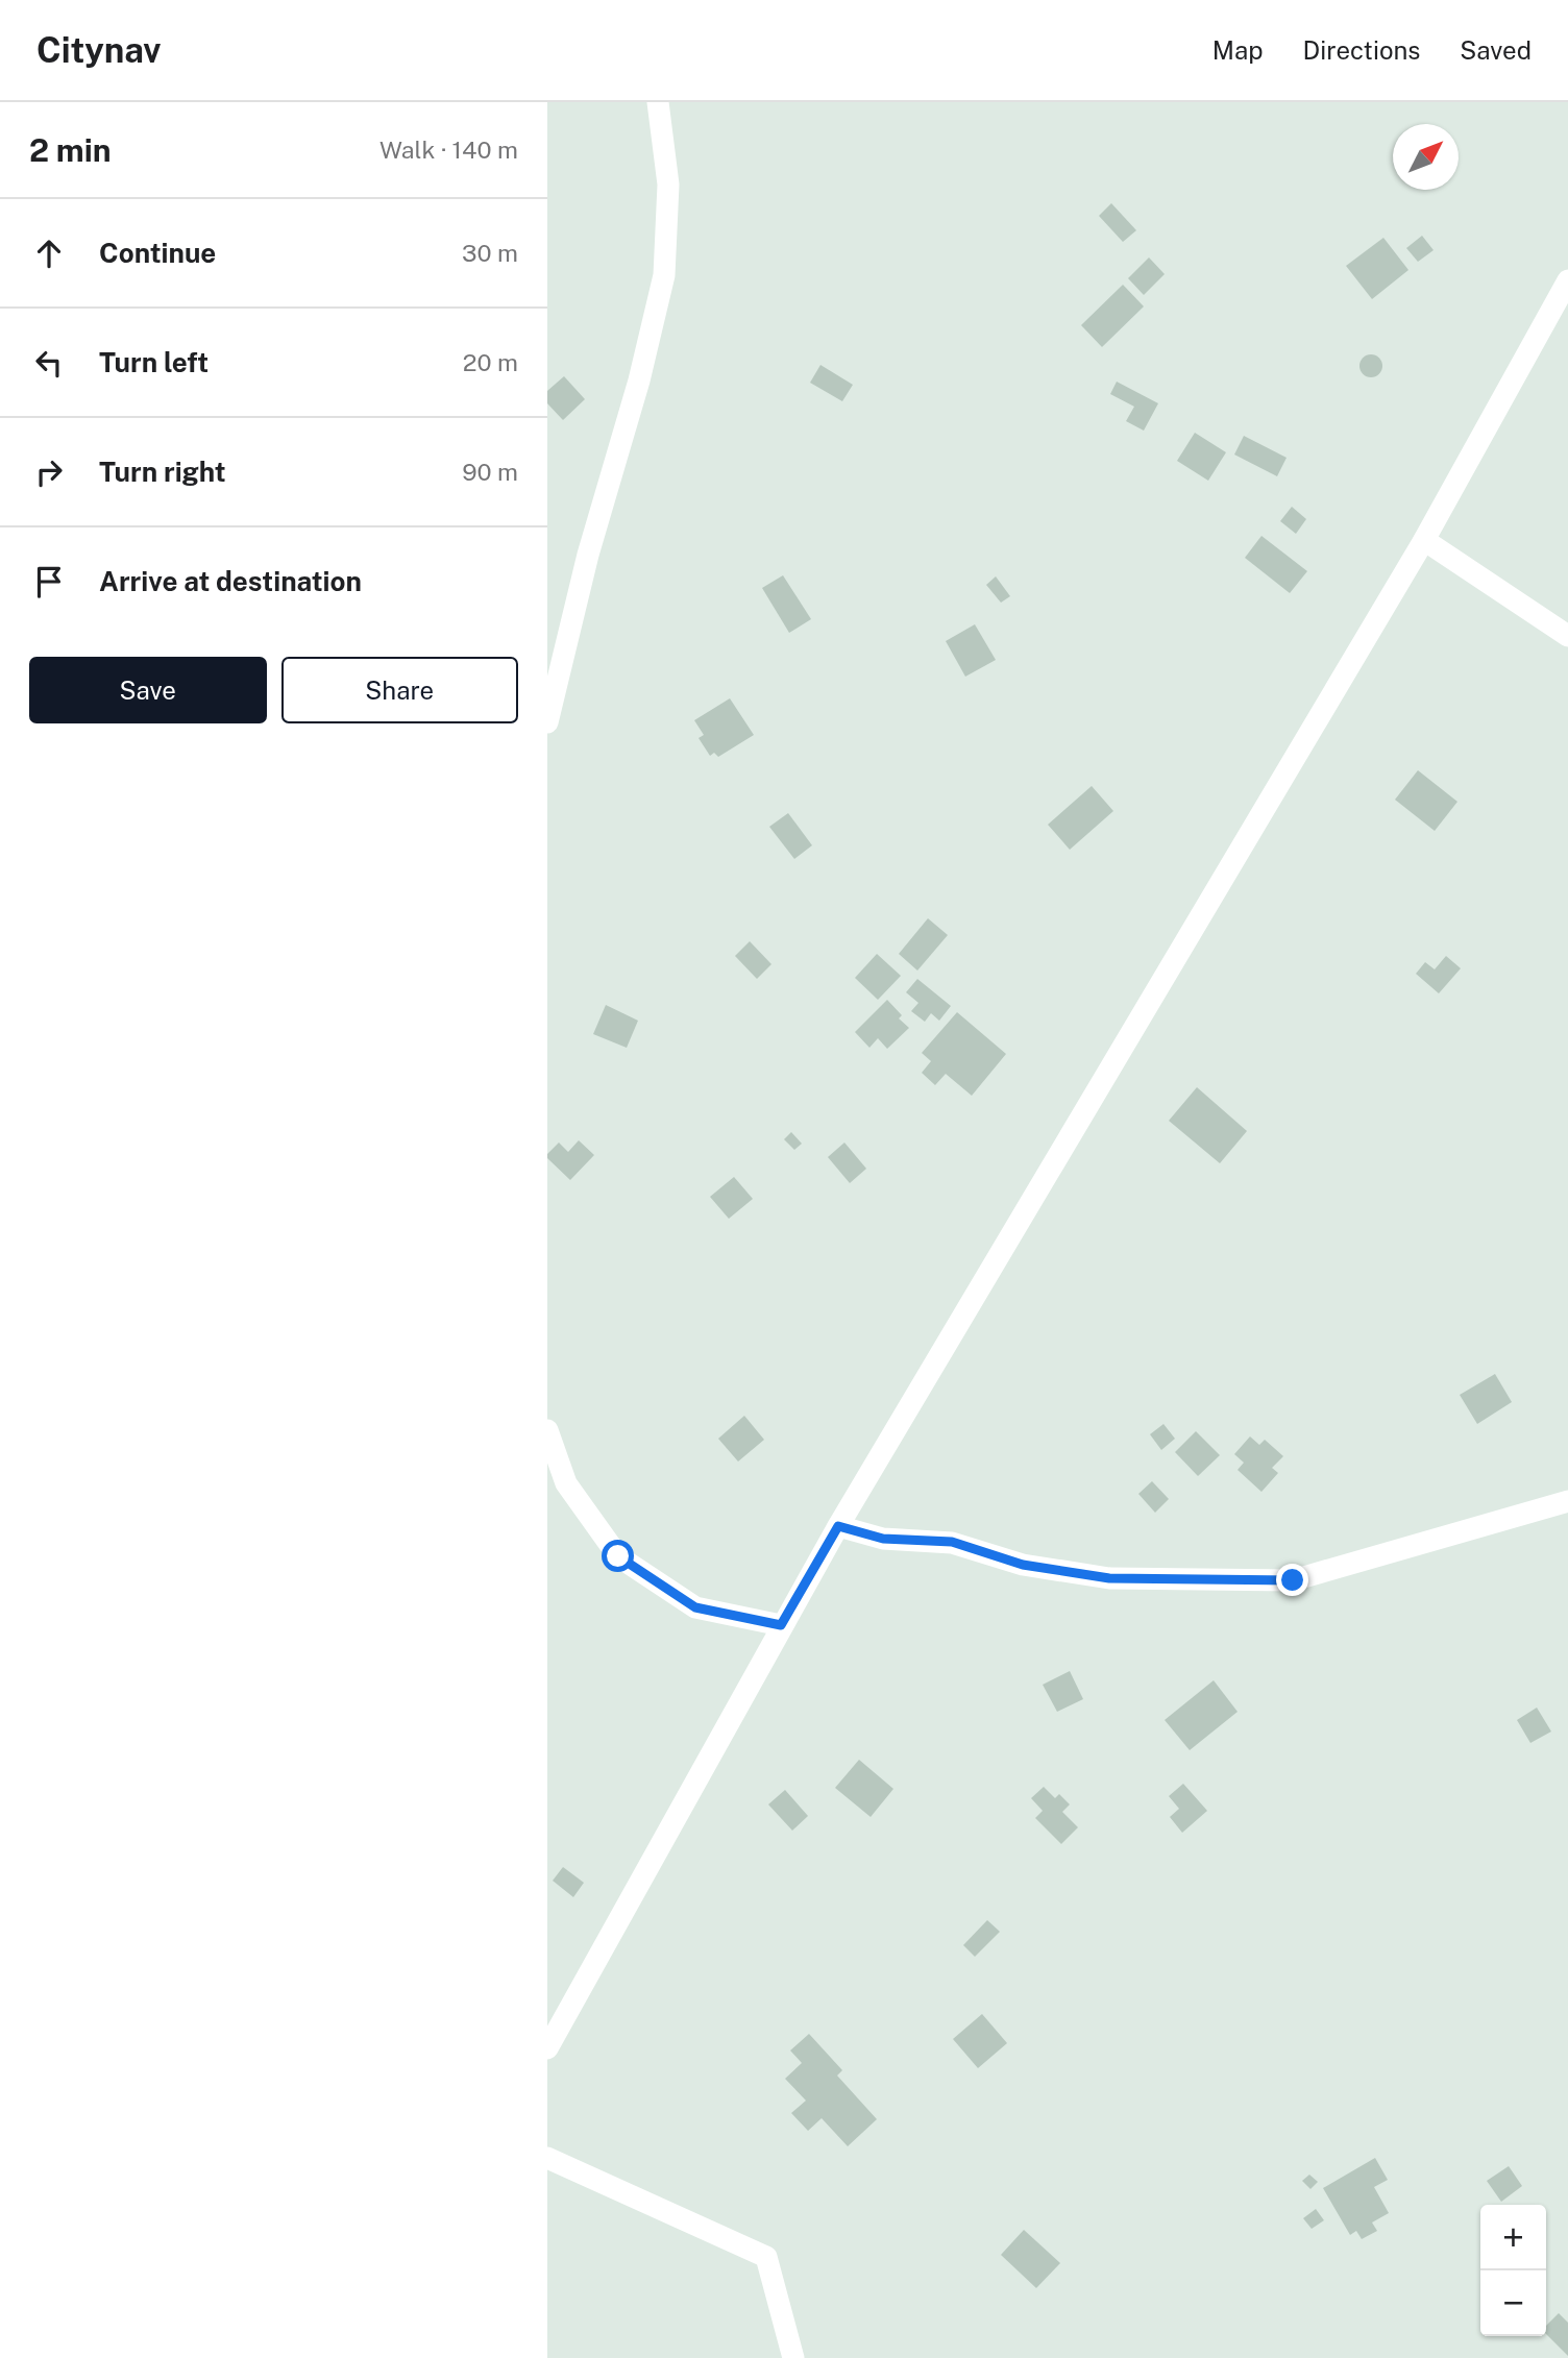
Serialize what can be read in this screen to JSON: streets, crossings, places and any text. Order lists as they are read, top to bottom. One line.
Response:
{"north":"top right","page":{"header":"Citynav","nav":["Map","Directions","Saved"],"heading":["2 min","Walk · 140 m"],"list":[["Continue","30 m"],["Turn left","20 m"],["Turn right","90 m"],"Arrive at destination"],"buttons":["Save","Share"],"map_buttons":["+","−"]}}
